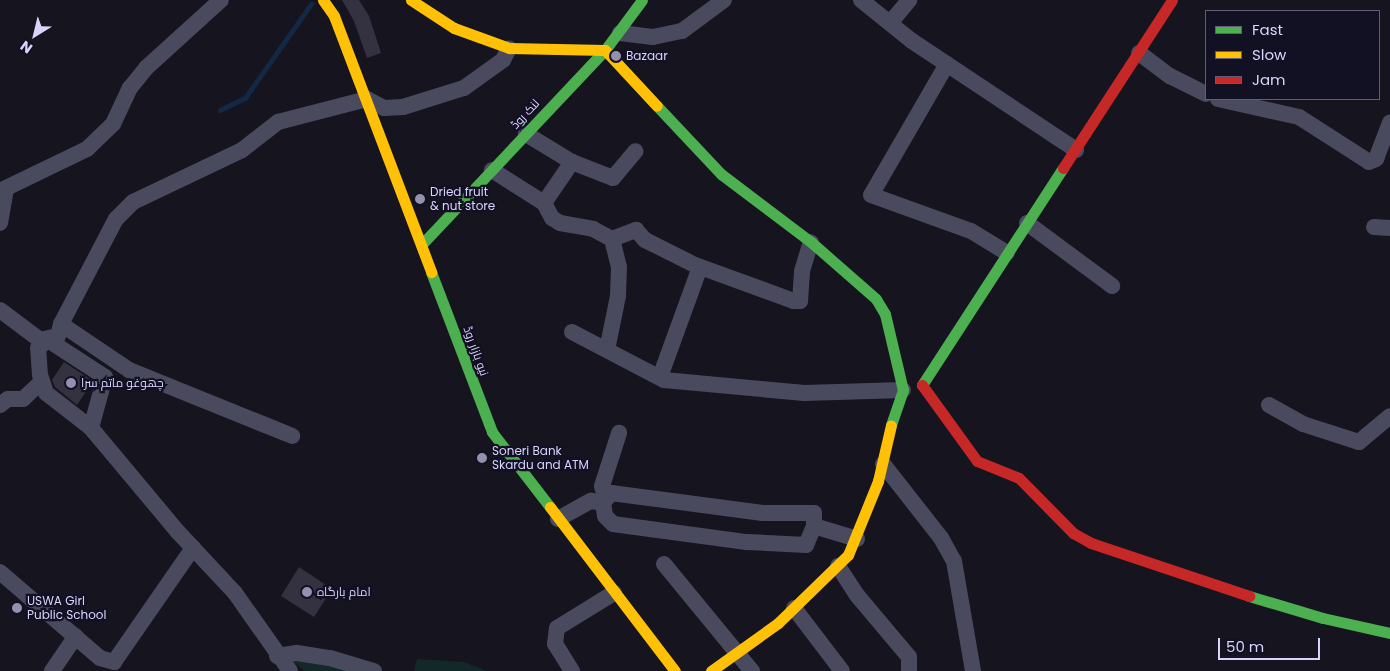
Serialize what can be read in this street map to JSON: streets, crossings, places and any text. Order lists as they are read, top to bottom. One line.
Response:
{"streets":{"main road":["لنک روڈ","نیو بازار روڈ"]},"crossings":[["لنک روڈ","نیو بازار روڈ"]],"places":["Bazaar","Dried fruit & nut store","چھوغو ماتم سرا","Soneri Bank Skardu and ATM","امام بارگاہ","USWA Girl Public School"],"legend":["Fast","Slow","Jam"],"scale_bar":"50 m","north":"bottom left"}
